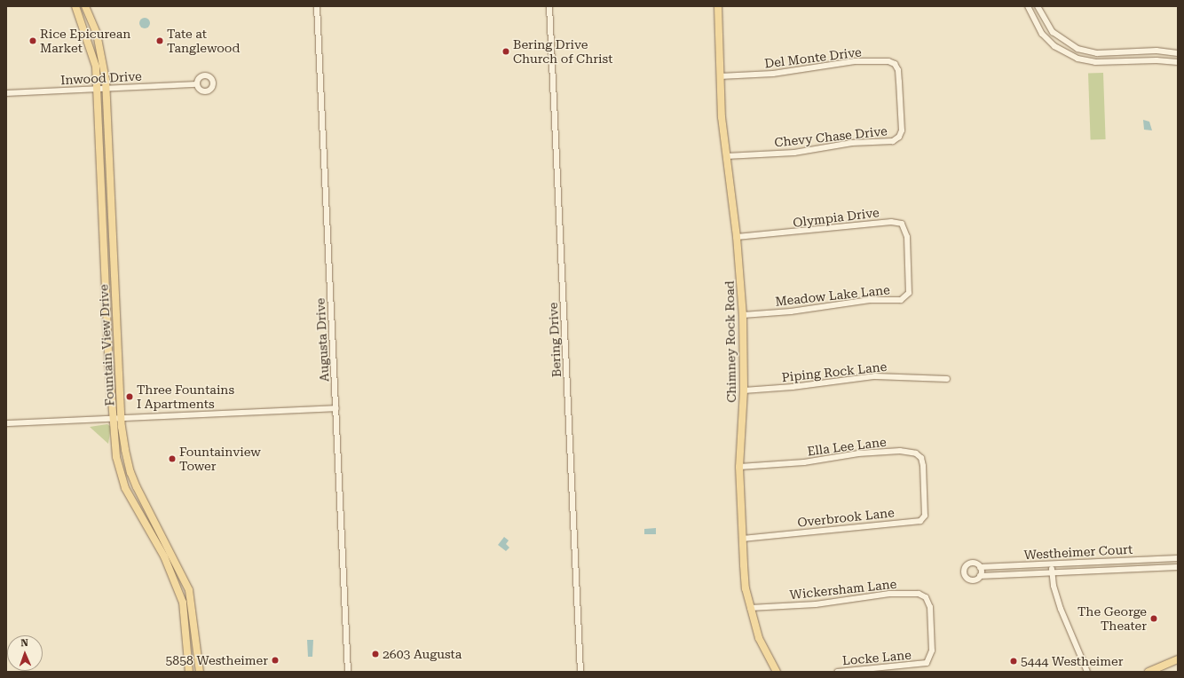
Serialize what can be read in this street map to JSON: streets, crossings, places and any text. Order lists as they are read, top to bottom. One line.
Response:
{"streets":{"main road":["Chimney Rock Road","Fountain View Drive"],"street":["Del Monte Drive","Inwood Drive","Chevy Chase Drive","Olympia Drive","Meadow Lake Lane","Augusta Drive","Bering Drive","Piping Rock Lane","Ella Lee Lane","Overbrook Lane","Westheimer Court","Wickersham Lane","Locke Lane"]},"crossings":[["Del Monte Drive","Chevy Chase Drive"],["Del Monte Drive","Chimney Rock Road"],["Inwood Drive","Fountain View Drive"],["Chevy Chase Drive","Chimney Rock Road"],["Olympia Drive","Meadow Lake Lane"],["Olympia Drive","Chimney Rock Road"],["Meadow Lake Lane","Chimney Rock Road"],["Chimney Rock Road","Piping Rock Lane"],["Chimney Rock Road","Ella Lee Lane"],["Chimney Rock Road","Overbrook Lane"],["Chimney Rock Road","Wickersham Lane"],["Ella Lee Lane","Overbrook Lane"],["Wickersham Lane","Locke Lane"]],"places":["Rice Epicurean Market","Tate at Tanglewood","Bering Drive Church of Christ","Three Fountains I Apartments","Fountainview Tower","The George Theater","2603 Augusta","5858 Westheimer","5444 Westheimer"],"north":"top"}
